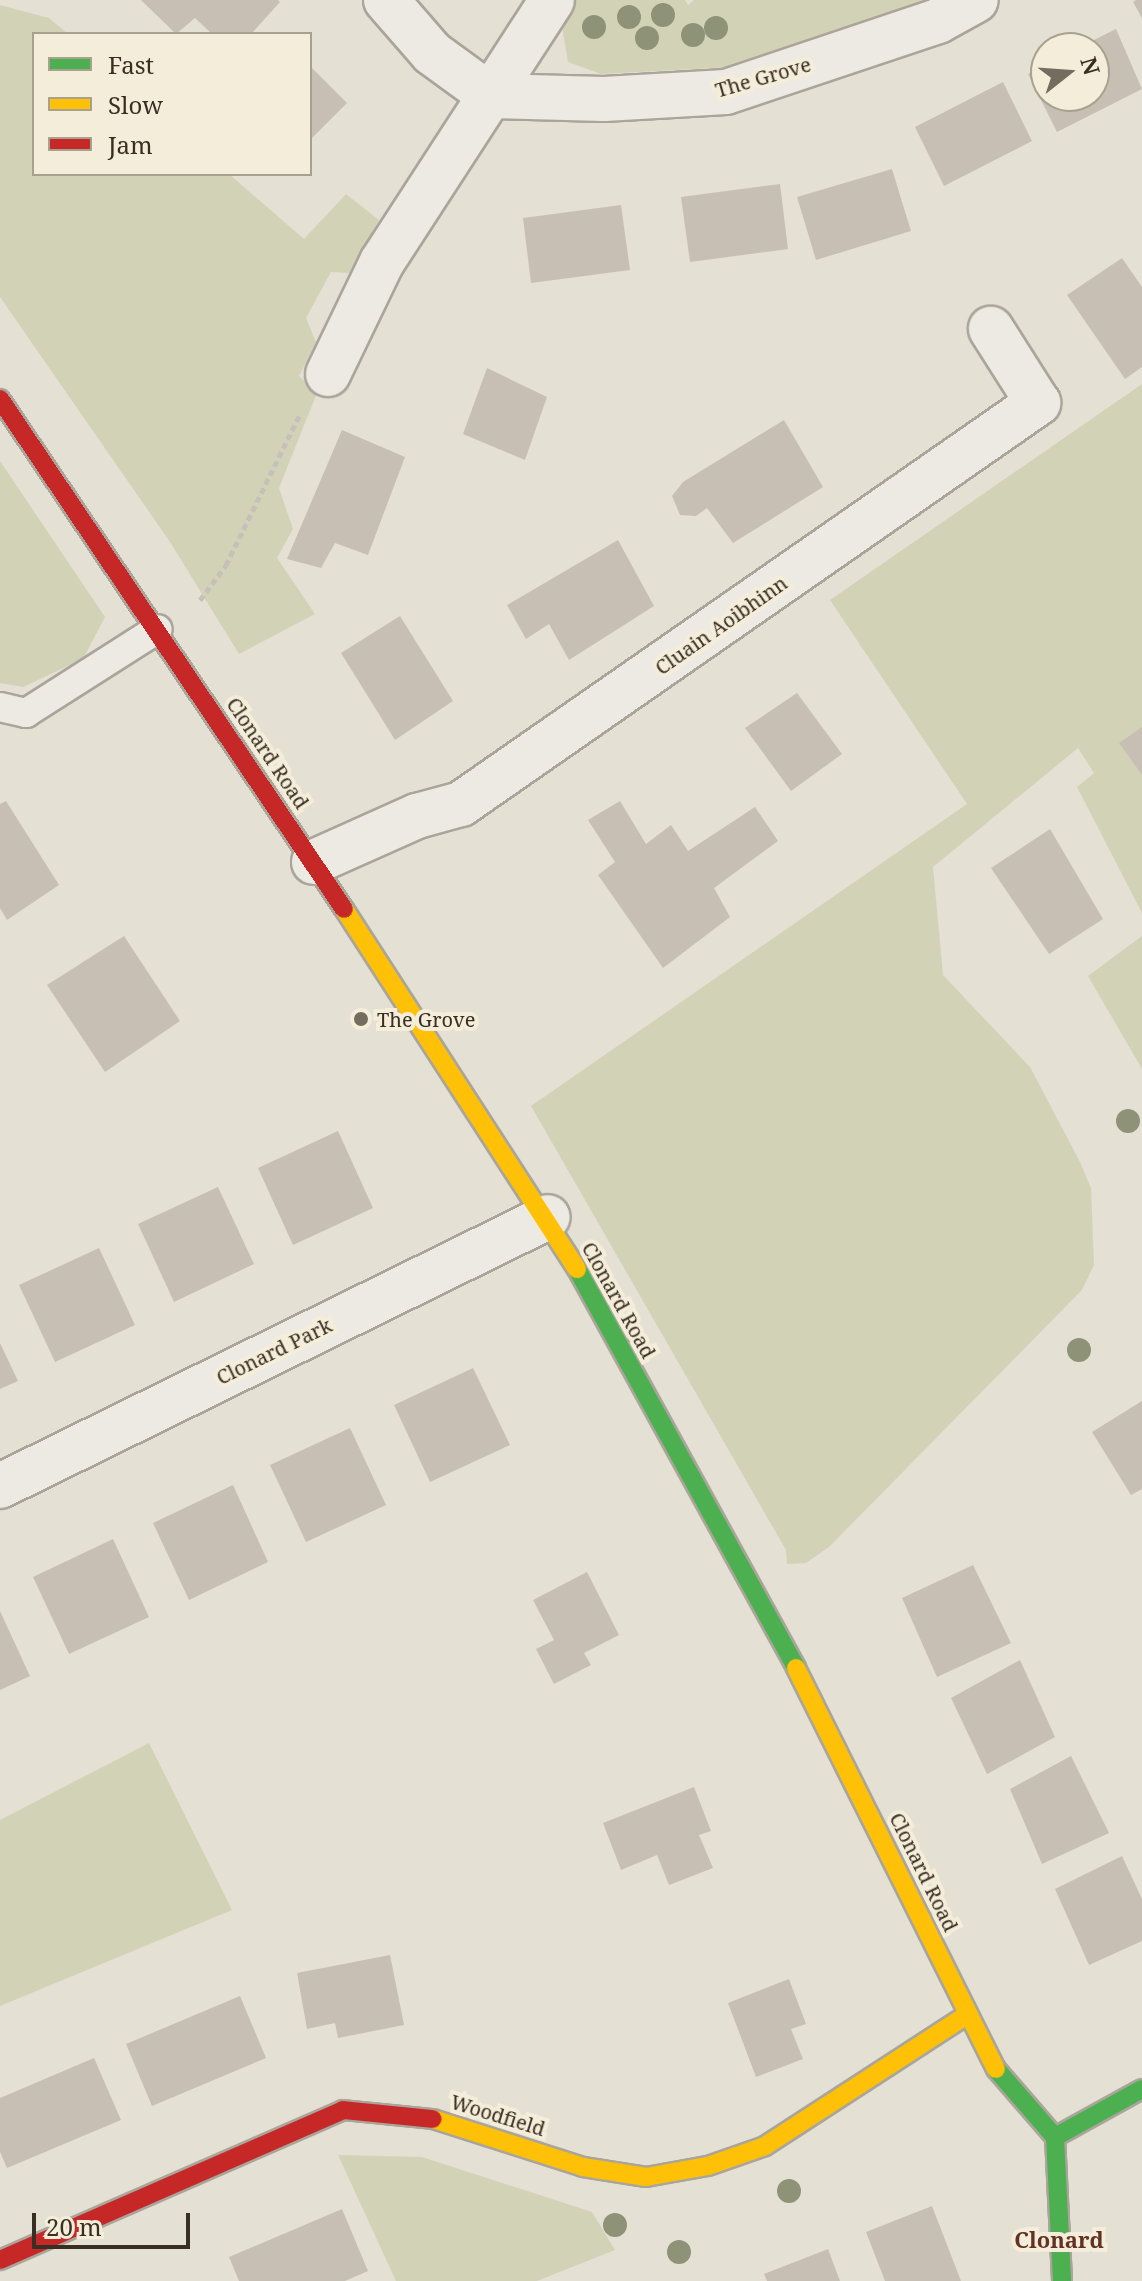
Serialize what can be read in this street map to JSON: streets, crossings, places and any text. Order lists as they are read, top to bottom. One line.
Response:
{"streets":{"street":["The Grove","Cluain Aoibhinn","Clonard Road","Clonard Park","Woodfield"]},"crossings":[["Cluain Aoibhinn","Clonard Road"],["Clonard Road","Clonard Park"],["Clonard Road","Woodfield"]],"districts":["Clonard"],"places":["The Grove"],"legend":["Fast","Slow","Jam"],"scale_bar":"20 m","north":"right"}
